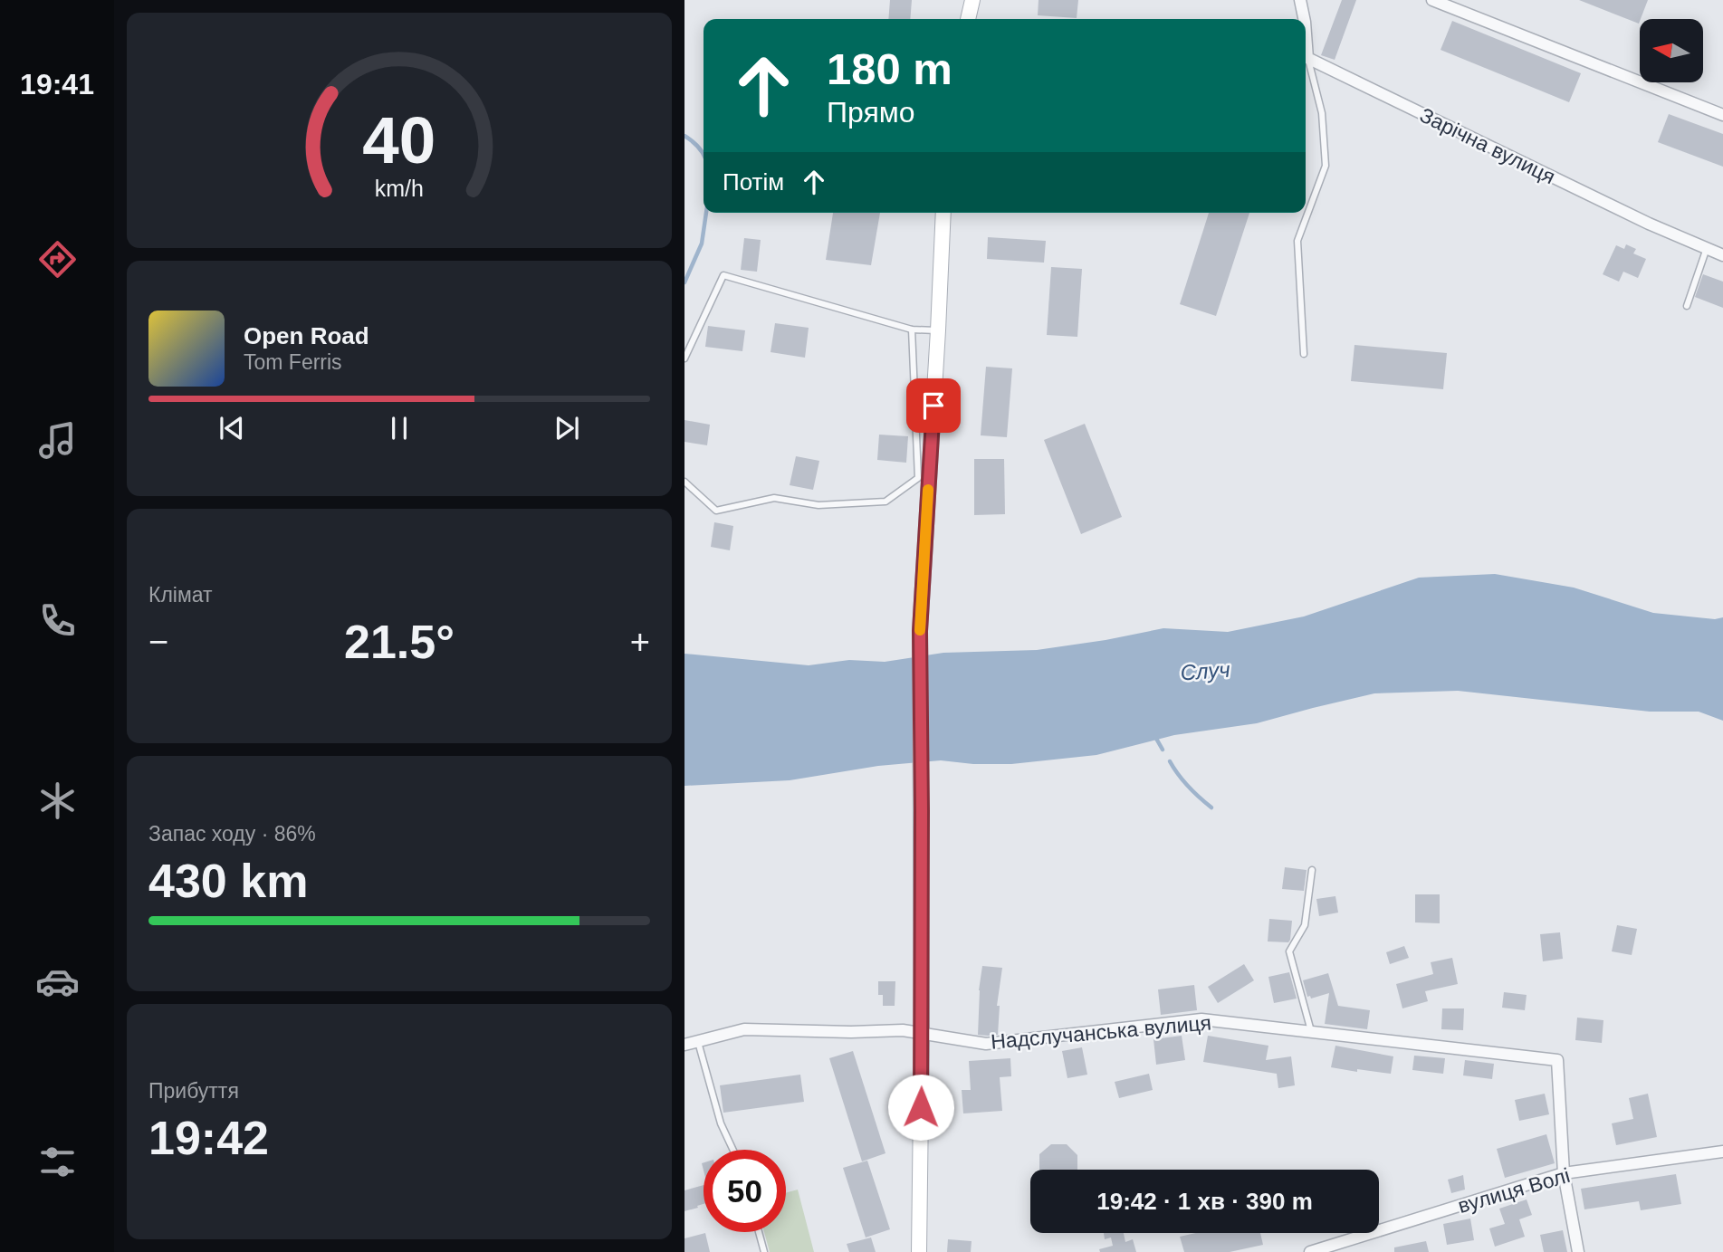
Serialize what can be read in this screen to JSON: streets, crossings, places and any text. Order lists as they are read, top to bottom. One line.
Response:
{"streets":{"street":["Зарічна вулиця","Надслучанська вулиця","вулиця Волі"]},"crossings":[["Надслучанська вулиця","вулиця Волі"]],"water":["Случ"],"north":"left","page":{"tabs":"19:41","turn":["180 m","Прямо"],"then":"Потім","song":["Open Road","Tom Ferris"],"tile":["Клімат",["Запас ходу · 86%","430 km"],["Прибуття","19:42"]],"heat":["−","21.5°","+"],"limit":"50","trip":"19:42 · 1 хв · 390 m","gauge":["40","km/h"]}}
